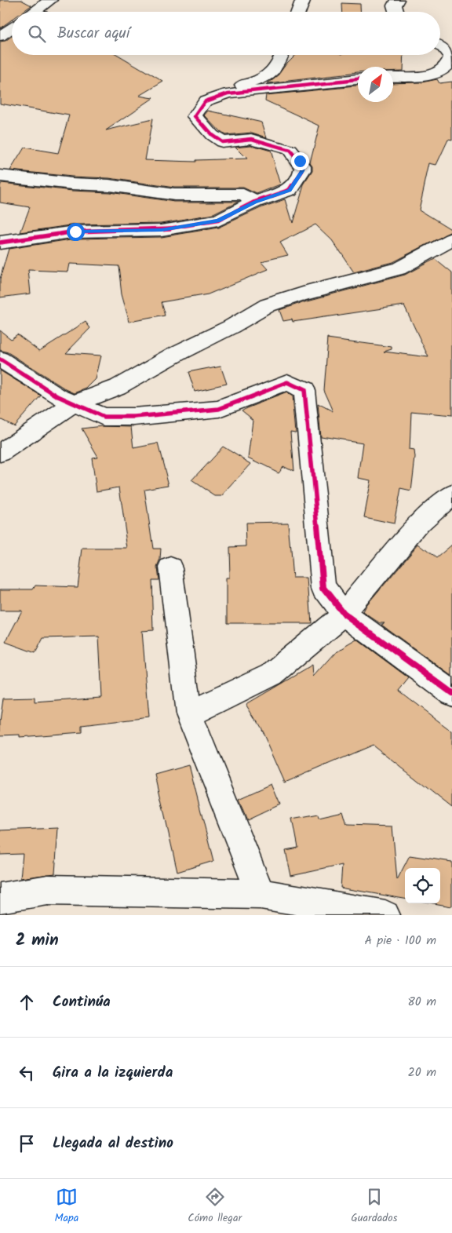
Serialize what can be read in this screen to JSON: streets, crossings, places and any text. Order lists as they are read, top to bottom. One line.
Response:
{"north":"top right","page":{"search":"Buscar aquí","heading":["2 min","A pie · 100 m"],"list":[["Continúa","80 m"],["Gira a la izquierda","20 m"],"Llegada al destino"],"nav":["Mapa","Cómo llegar","Guardados"]}}
